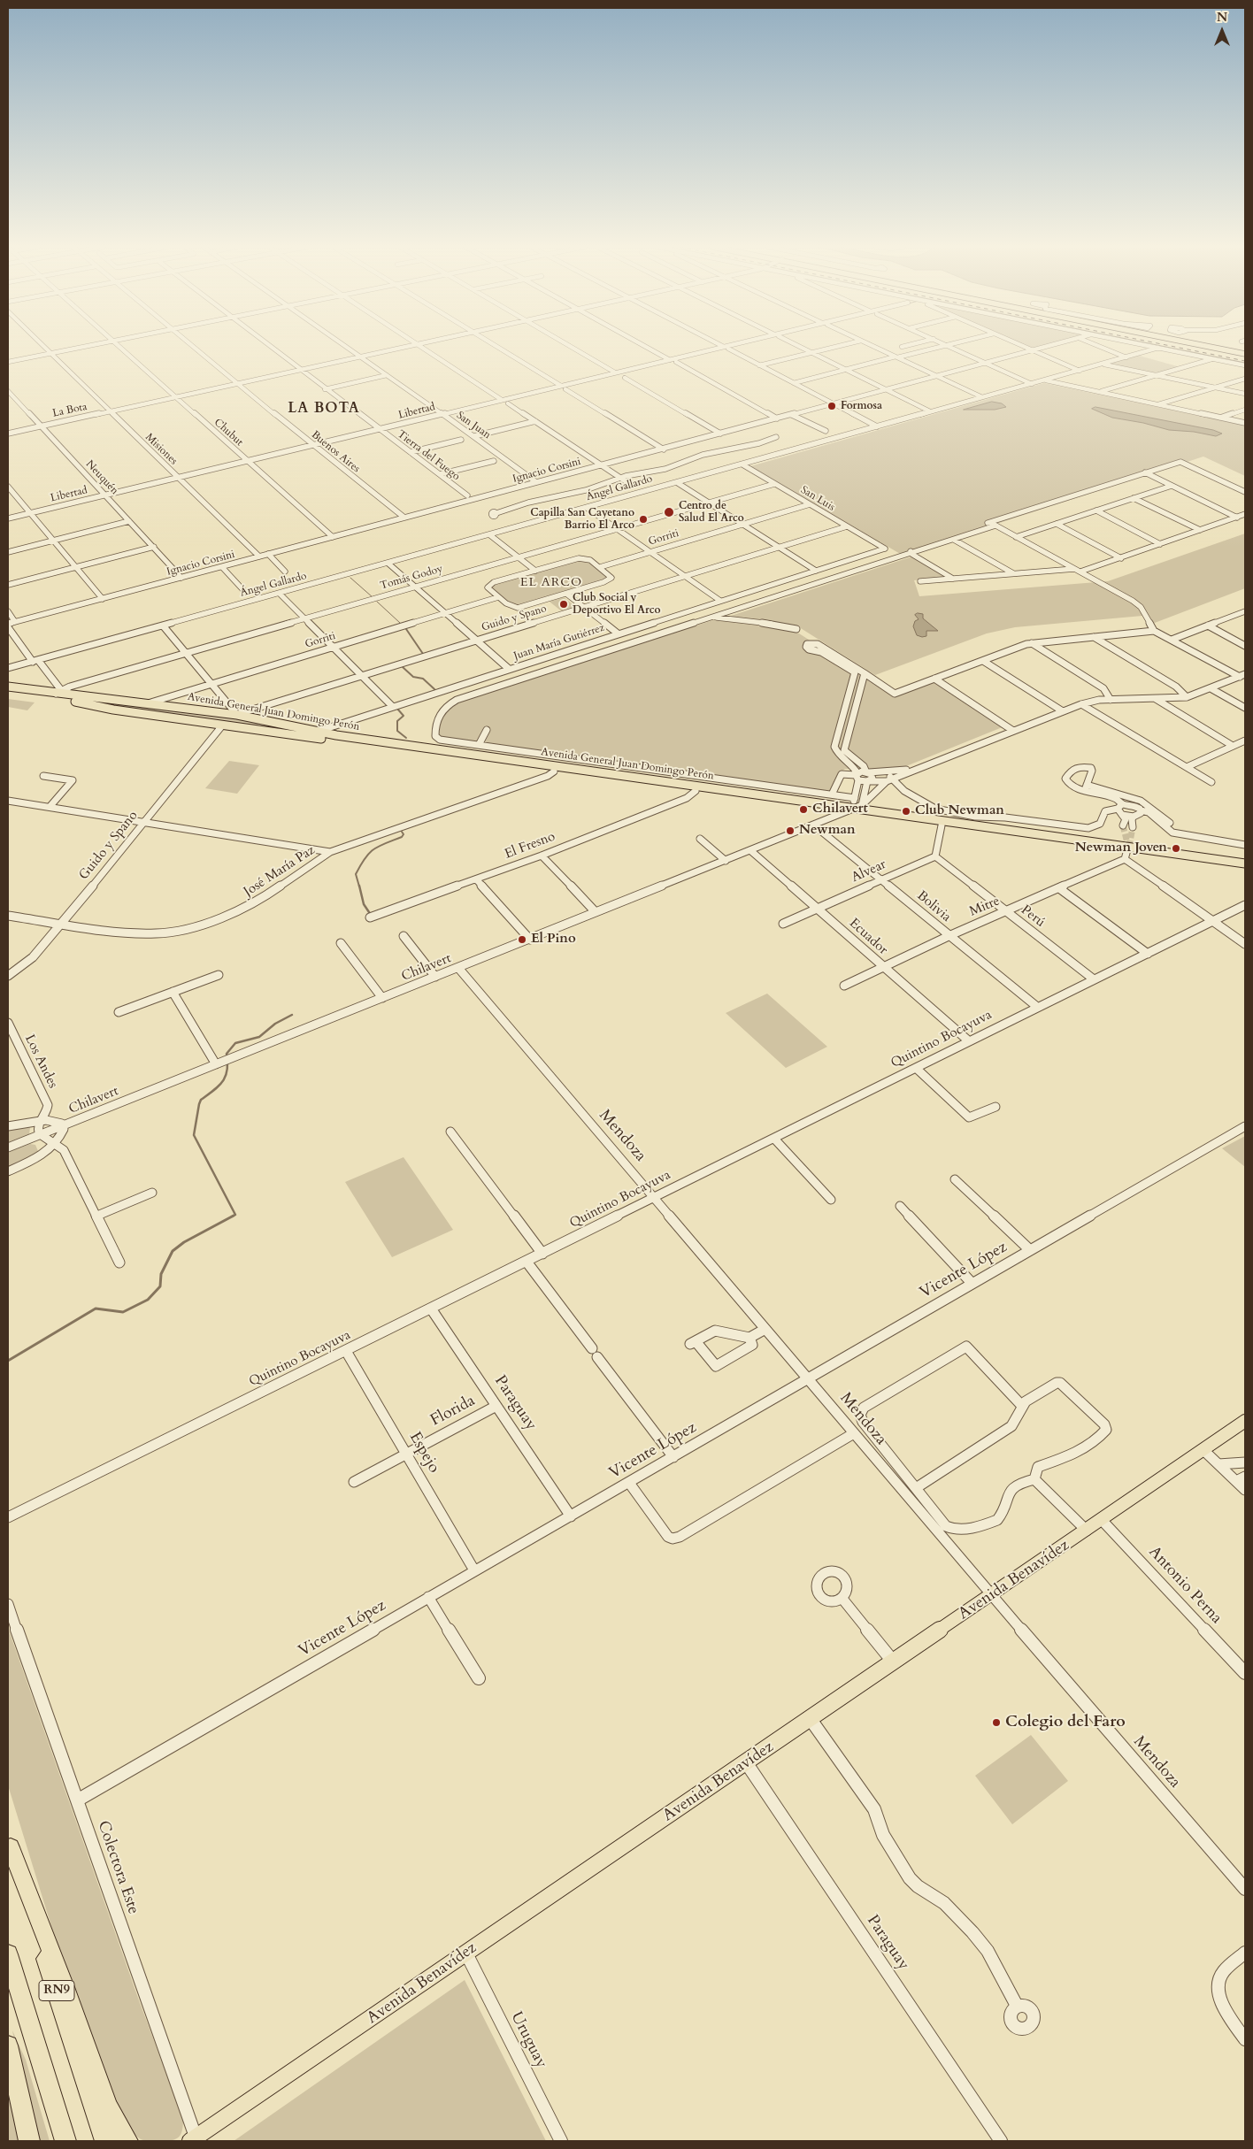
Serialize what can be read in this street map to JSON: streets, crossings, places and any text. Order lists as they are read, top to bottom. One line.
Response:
{"streets":{"highway":["RN9"],"main road":["Avenida General Juan Domingo Perón","Avenida Benavídez"],"street":["La Bota","Libertad","San Juan","Chubut","Misiones","Buenos Aires","Tierra del Fuego","Ignacio Corsini","Neuquén","Ángel Gallardo","San Luis","Gorriti","Tomás Godoy","Guido y Spano","Juan María Gutiérrez","El Fresno","José María Paz","Alvear","Bolivia","Mitre","Perú","Ecuador","Chilavert","Quintino Bocayuva","Los Andes","Mendoza","Vicente López","Paraguay","Florida","Espejo","Antonio Perna","Colectora Este","Uruguay"]},"crossings":[["La Bota","San Juan"],["La Bota","Chubut"],["La Bota","Misiones"],["La Bota","Buenos Aires"],["La Bota","Tierra del Fuego"],["La Bota","Neuquén"],["Libertad","San Juan"],["Libertad","Chubut"],["Libertad","Misiones"],["Libertad","Buenos Aires"],["Libertad","Tierra del Fuego"],["Libertad","Neuquén"],["San Juan","Ignacio Corsini"],["Chubut","Ignacio Corsini"],["Misiones","Ignacio Corsini"],["Buenos Aires","Ignacio Corsini"],["Ignacio Corsini","Neuquén"],["Ángel Gallardo","San Luis"],["San Luis","Gorriti"],["San Luis","Tomás Godoy"],["San Luis","Guido y Spano"],["San Luis","Juan María Gutiérrez"],["Gorriti","Avenida General Juan Domingo Perón"],["Tomás Godoy","Avenida General Juan Domingo Perón"],["Guido y Spano","Avenida General Juan Domingo Perón"],["Guido y Spano","José María Paz"],["Juan María Gutiérrez","Avenida General Juan Domingo Perón"],["Avenida General Juan Domingo Perón","El Fresno"],["Avenida General Juan Domingo Perón","José María Paz"],["Avenida General Juan Domingo Perón","Mitre"],["Avenida General Juan Domingo Perón","Chilavert"],["Alvear","Bolivia"],["Alvear","Perú"],["Alvear","Ecuador"],["Bolivia","Mitre"],["Bolivia","Chilavert"],["Bolivia","Quintino Bocayuva"],["Mitre","Perú"],["Mitre","Ecuador"],["Perú","Quintino Bocayuva"],["Ecuador","Chilavert"],["Ecuador","Quintino Bocayuva"],["Chilavert","Los Andes"],["Chilavert","Mendoza"],["Quintino Bocayuva","Mendoza"],["Quintino Bocayuva","Paraguay"],["Quintino Bocayuva","Espejo"],["Mendoza","Vicente López"],["Mendoza","Avenida Benavídez"],["Vicente López","Paraguay"],["Vicente López","Espejo"],["Vicente López","Colectora Este"],["Paraguay","Florida"],["Paraguay","Avenida Benavídez"],["Florida","Espejo"],["Avenida Benavídez","Antonio Perna"],["Avenida Benavídez","Colectora Este"],["Avenida Benavídez","Uruguay"]],"districts":["LA BOTA","EL ARCO"],"places":["Formosa","Centro de Salud El Arco","Capilla San Cayetano Barrio El Arco","Club Social y Deportivo El Arco","Chilavert","Club Newman","Newman","Newman Joven","El Pino","Colegio del Faro"],"north":"top"}
